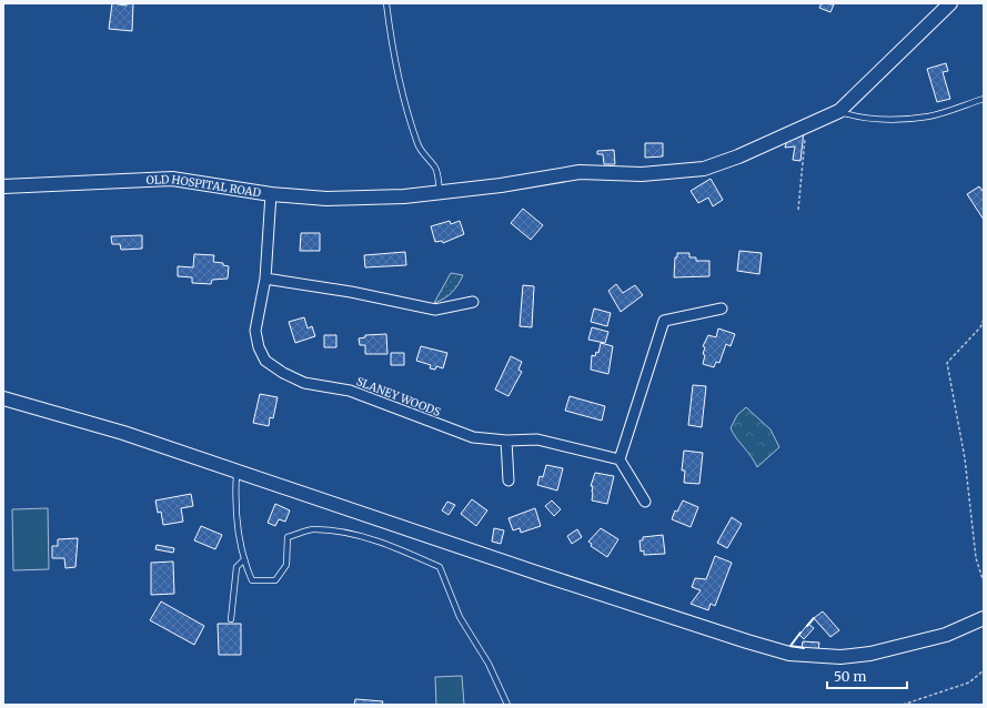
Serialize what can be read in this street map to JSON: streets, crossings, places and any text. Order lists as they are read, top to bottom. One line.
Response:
{"streets":{"main road":["OLD HOSPITAL ROAD"],"street":["SLANEY WOODS"]},"crossings":[["OLD HOSPITAL ROAD","SLANEY WOODS"]],"scale_bar":"50 m"}
